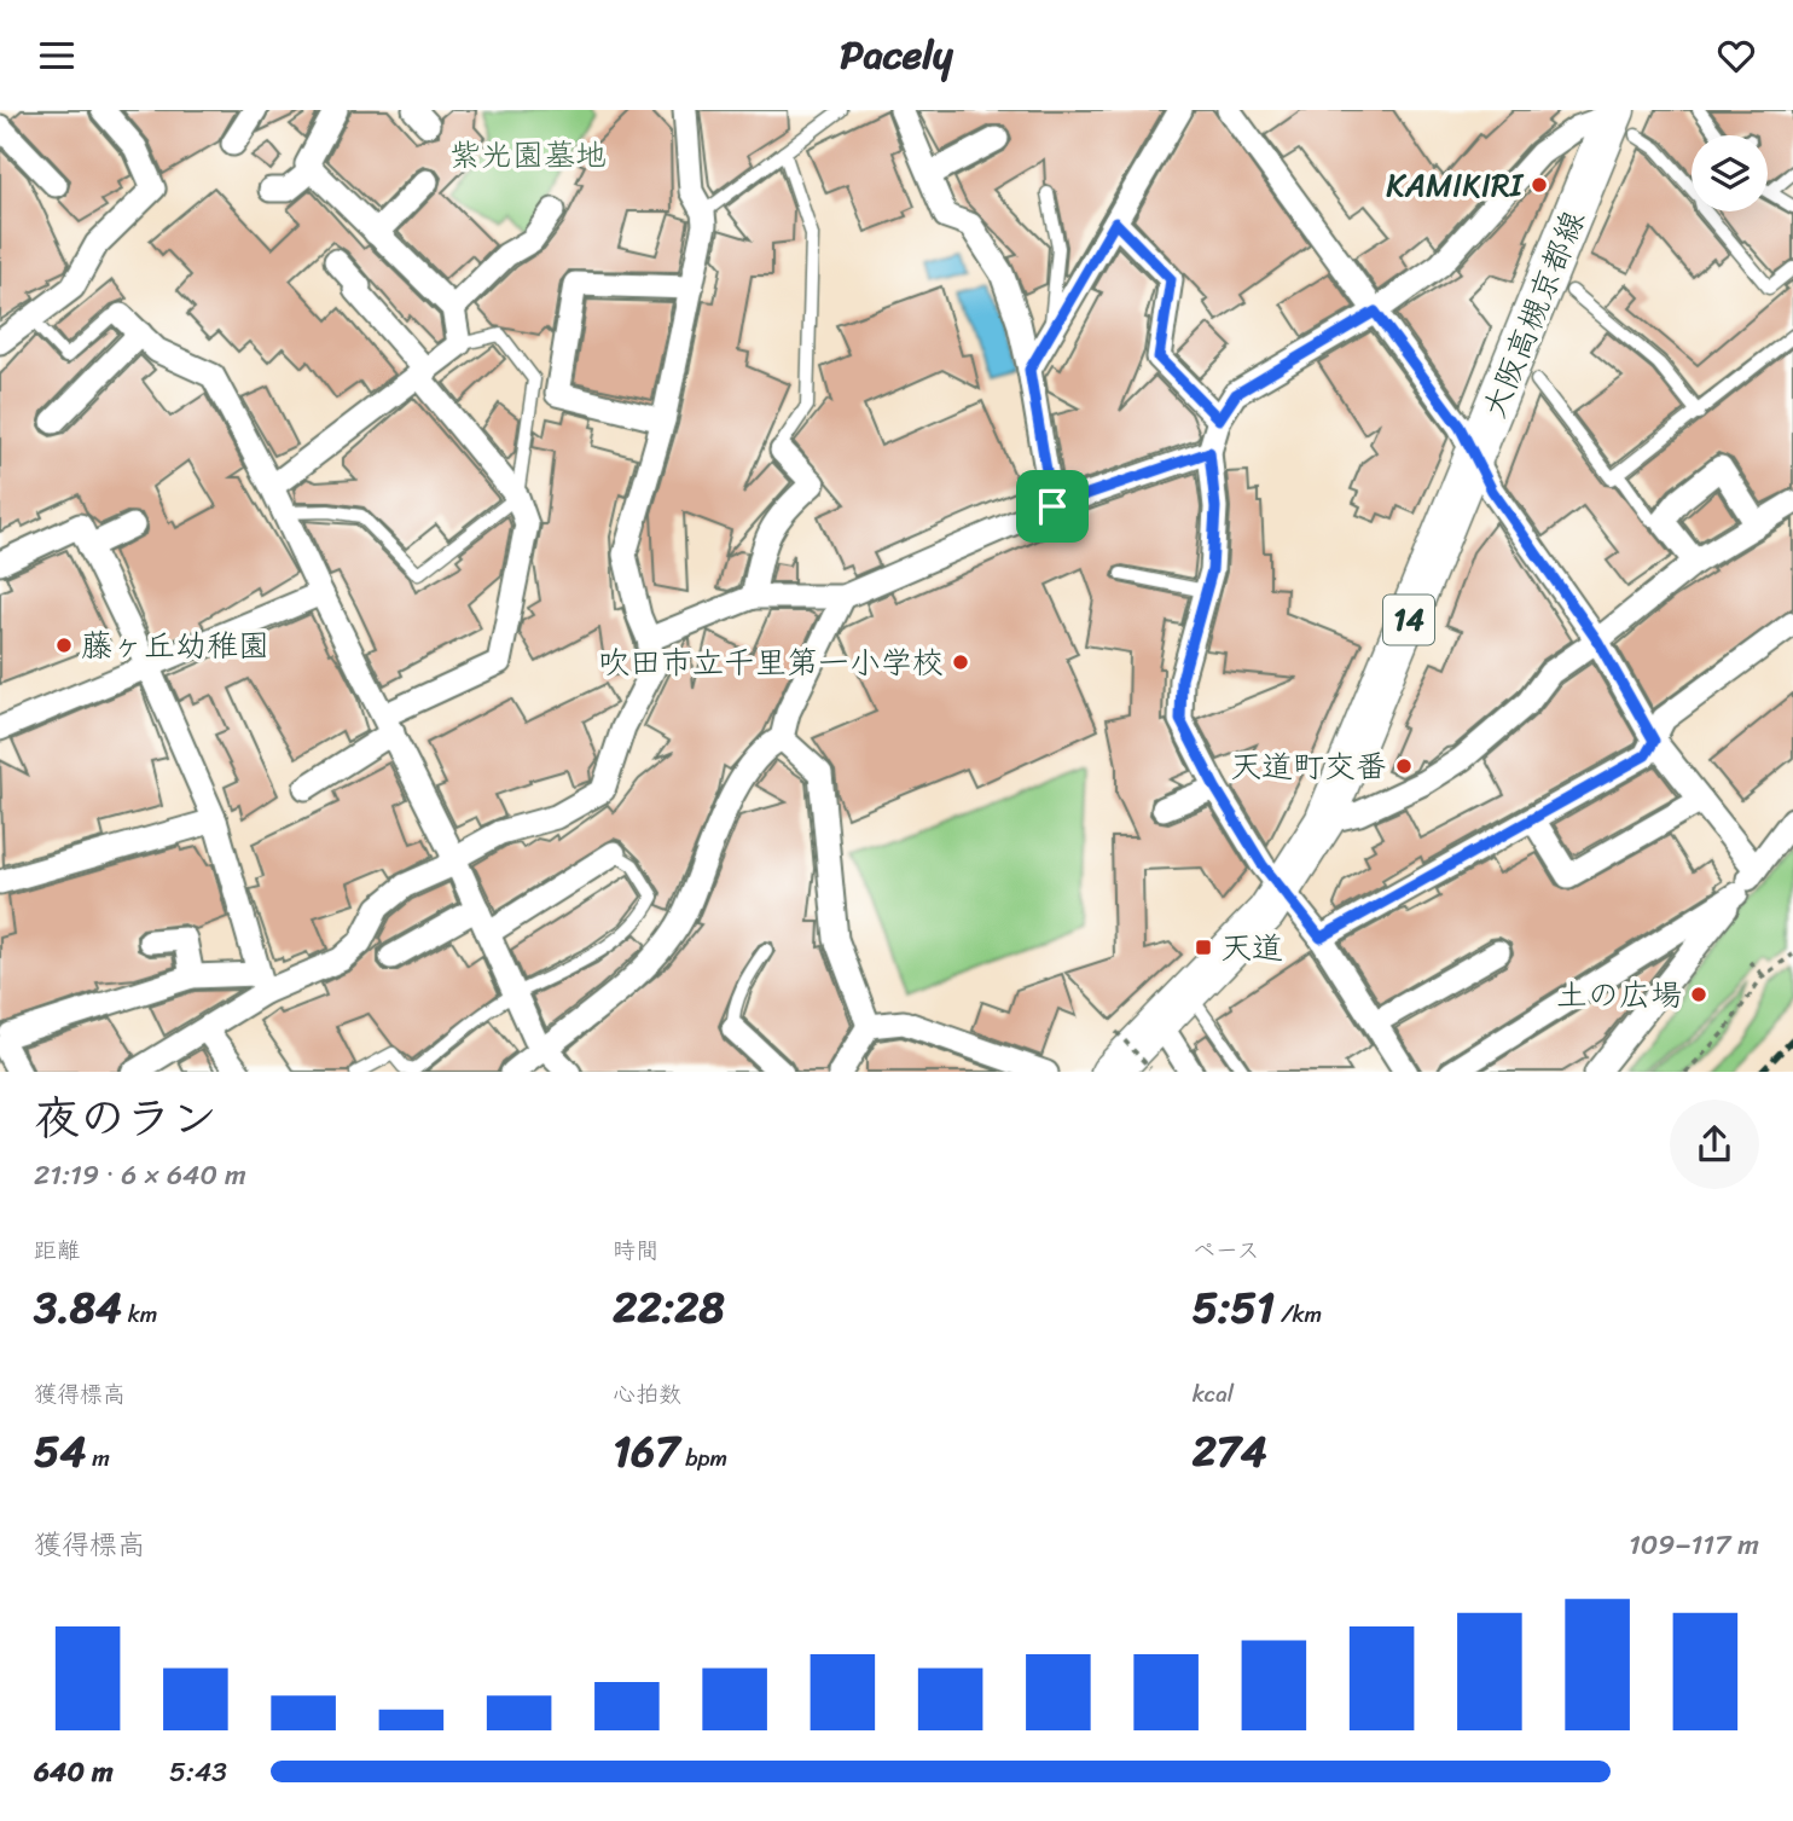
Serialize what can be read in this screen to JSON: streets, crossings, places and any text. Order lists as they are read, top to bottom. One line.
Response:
{"streets":{"main road":["大阪高槻京都線","14"]},"parks":["紫光園墓地"],"places":{"other":["KAMIKIRI","藤ヶ丘幼稚園","吹田市立千里第一小学校","天道町交番","土の広場"],"transit":["天道"]},"page":{"header":"Pacely","heading":["夜のラン","21:19 · 6 × 640 m"],"stats":[["距離","3.84 km"],["時間","22:28"],["ペース","5:51 /km"],["獲得標高","54 m"],["心拍数","167 bpm"],["kcal","274"]],"chart":["獲得標高","109–117 m"],"list":[{"name":"640 m","note":"5:43"}]}}
